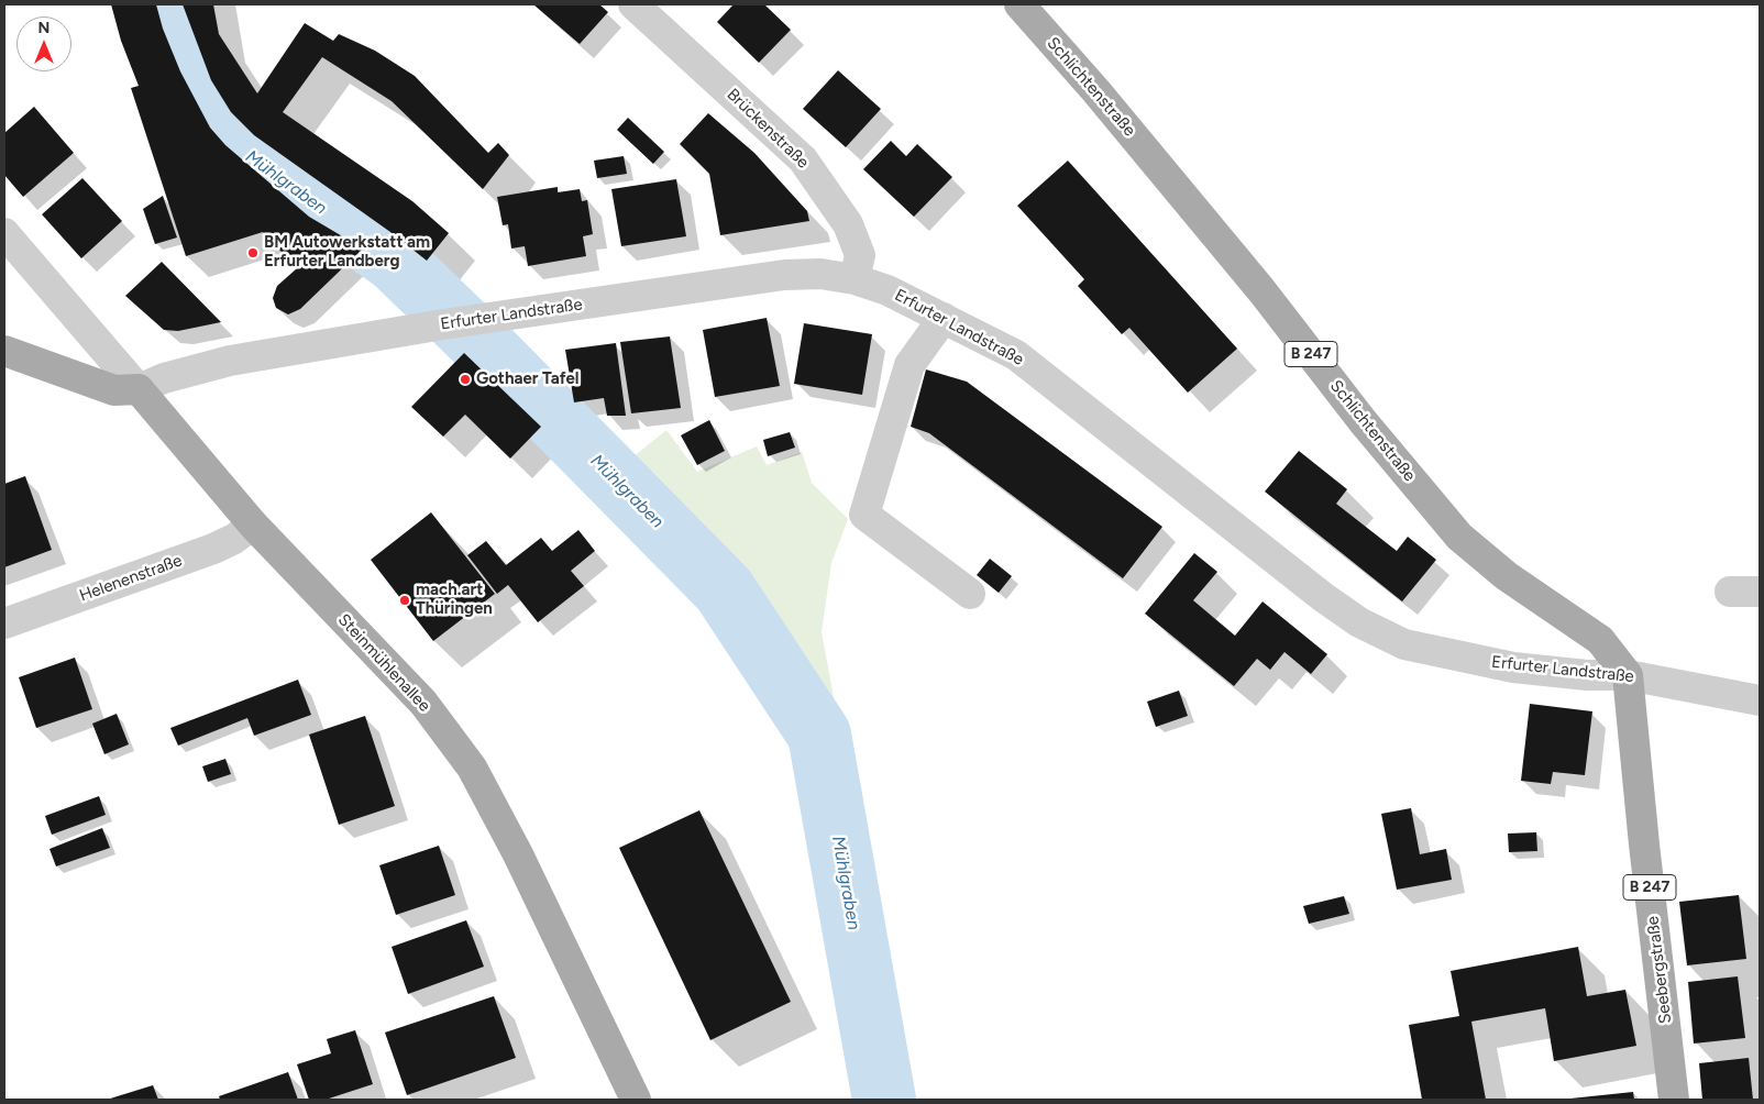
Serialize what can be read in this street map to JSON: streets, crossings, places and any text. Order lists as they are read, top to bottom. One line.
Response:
{"streets":{"main road":["Schlichtenstraße","B 247","Steinmühlenallee","Seebergstraße"],"street":["Brückenstraße","Erfurter Landstraße","Helenenstraße"]},"crossings":[["Schlichtenstraße","Erfurter Landstraße"],["Schlichtenstraße","Seebergstraße"],["Brückenstraße","Erfurter Landstraße"],["Erfurter Landstraße","Steinmühlenallee"],["Erfurter Landstraße","Seebergstraße"],["Helenenstraße","Steinmühlenallee"]],"water":["Mühlgraben"],"places":["BM Autowerkstatt am Erfurter Landberg","Gothaer Tafel","mach.art Thüringen"],"north":"top"}
